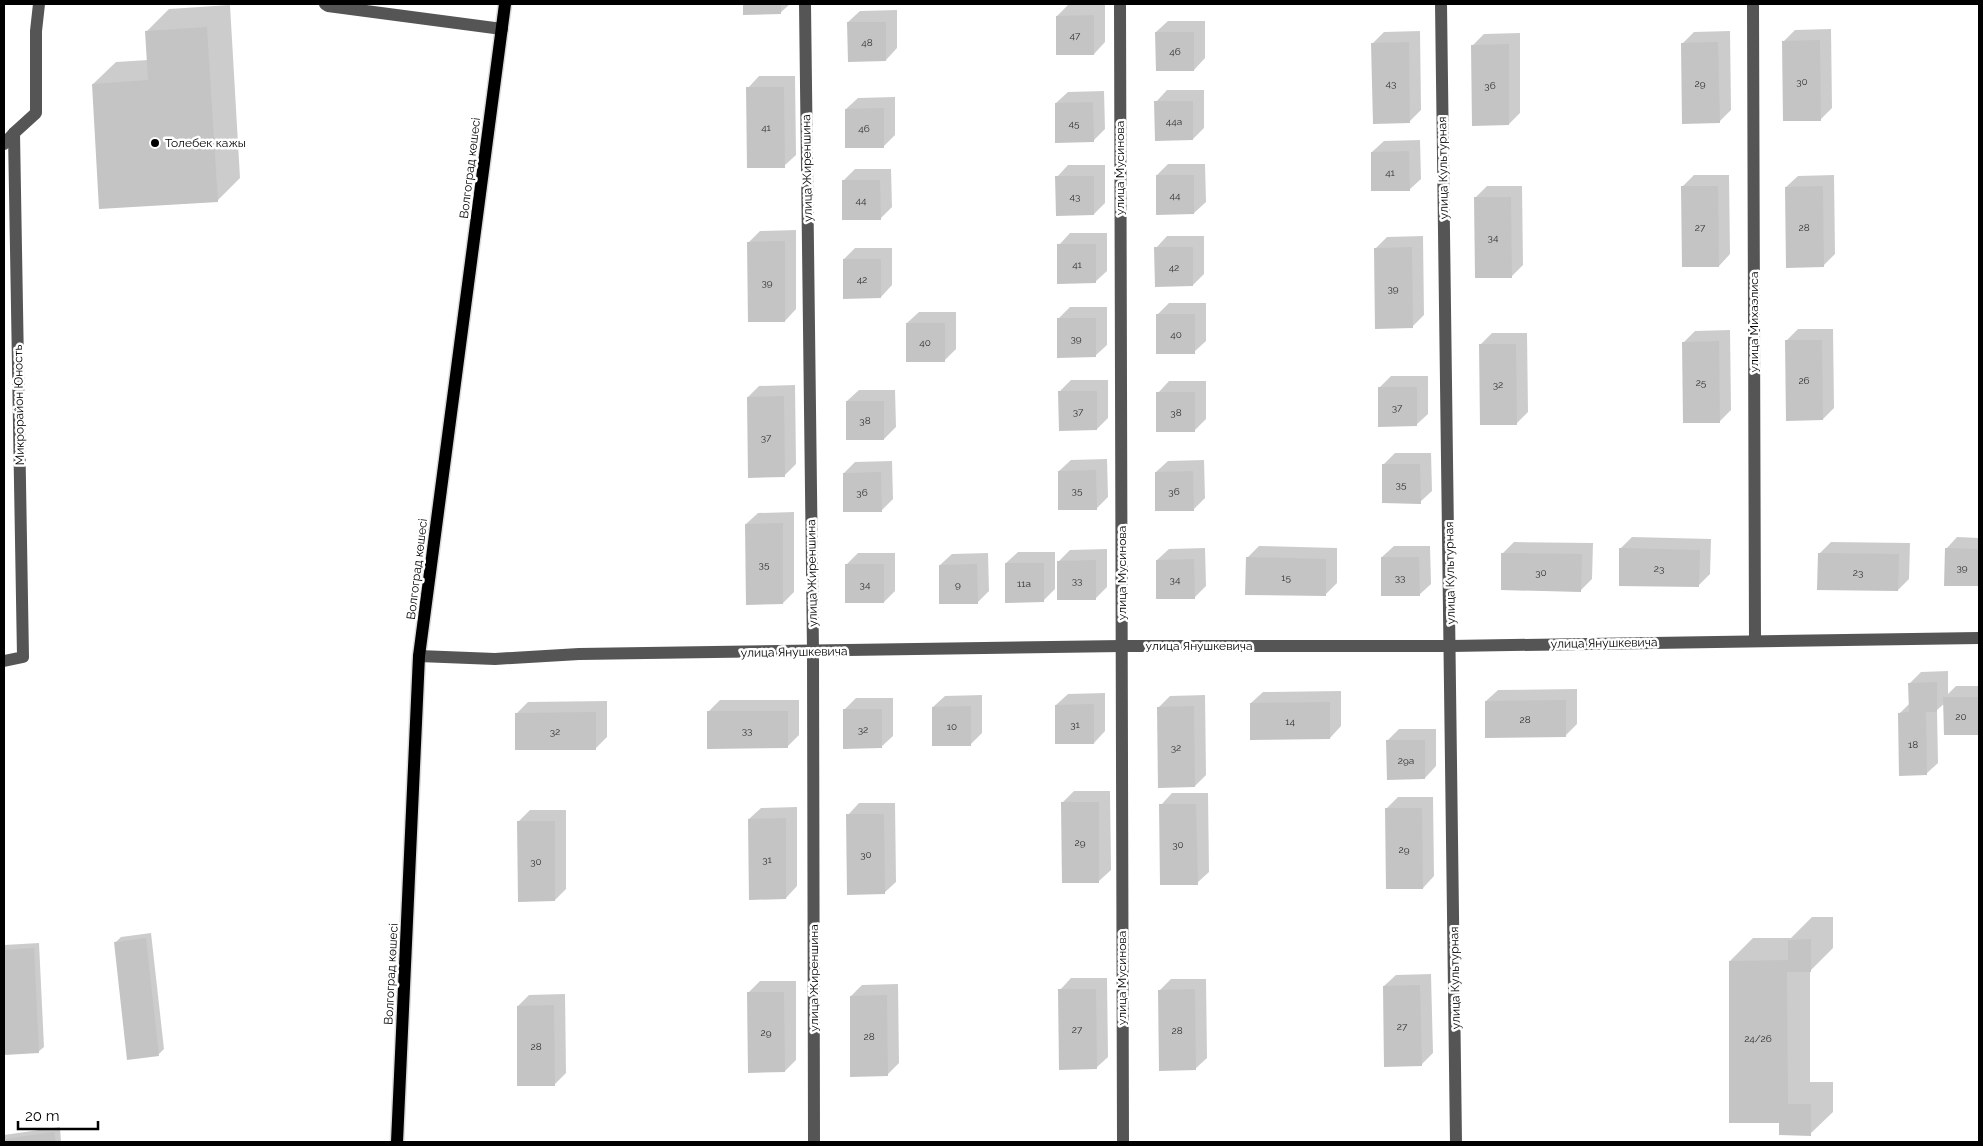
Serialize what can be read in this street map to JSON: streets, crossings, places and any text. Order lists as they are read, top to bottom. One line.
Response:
{"streets":{"main road":["Волгоград көшесі"],"street":["улица Жиреншина","улица Мусинова","улица Культурная","улица Михаэлиса","Микрорайон Юность","улица Янушкевича"]},"crossings":[["Волгоград көшесі","улица Янушкевича"],["улица Жиреншина","улица Янушкевича"],["улица Мусинова","улица Янушкевича"],["улица Культурная","улица Янушкевича"],["улица Михаэлиса","улица Янушкевича"]],"places":["Толебек кажы"],"house_numbers":["47","48","46","30","43","29","36","44а","45","41","46","41","44","43","44","27","28","34","41","42","42","39","39","40","39","40","26","25","32","37","37","38","38","37","35","35","36","36","35","39","23","30","23","15","33","34","33","11а","34","9","20","28","14","31","10","32","33","32","18","32","29а","29","30","29","30","31","30","27","27","28","29","28","24/26","28"],"scale_bar":"20 m"}
